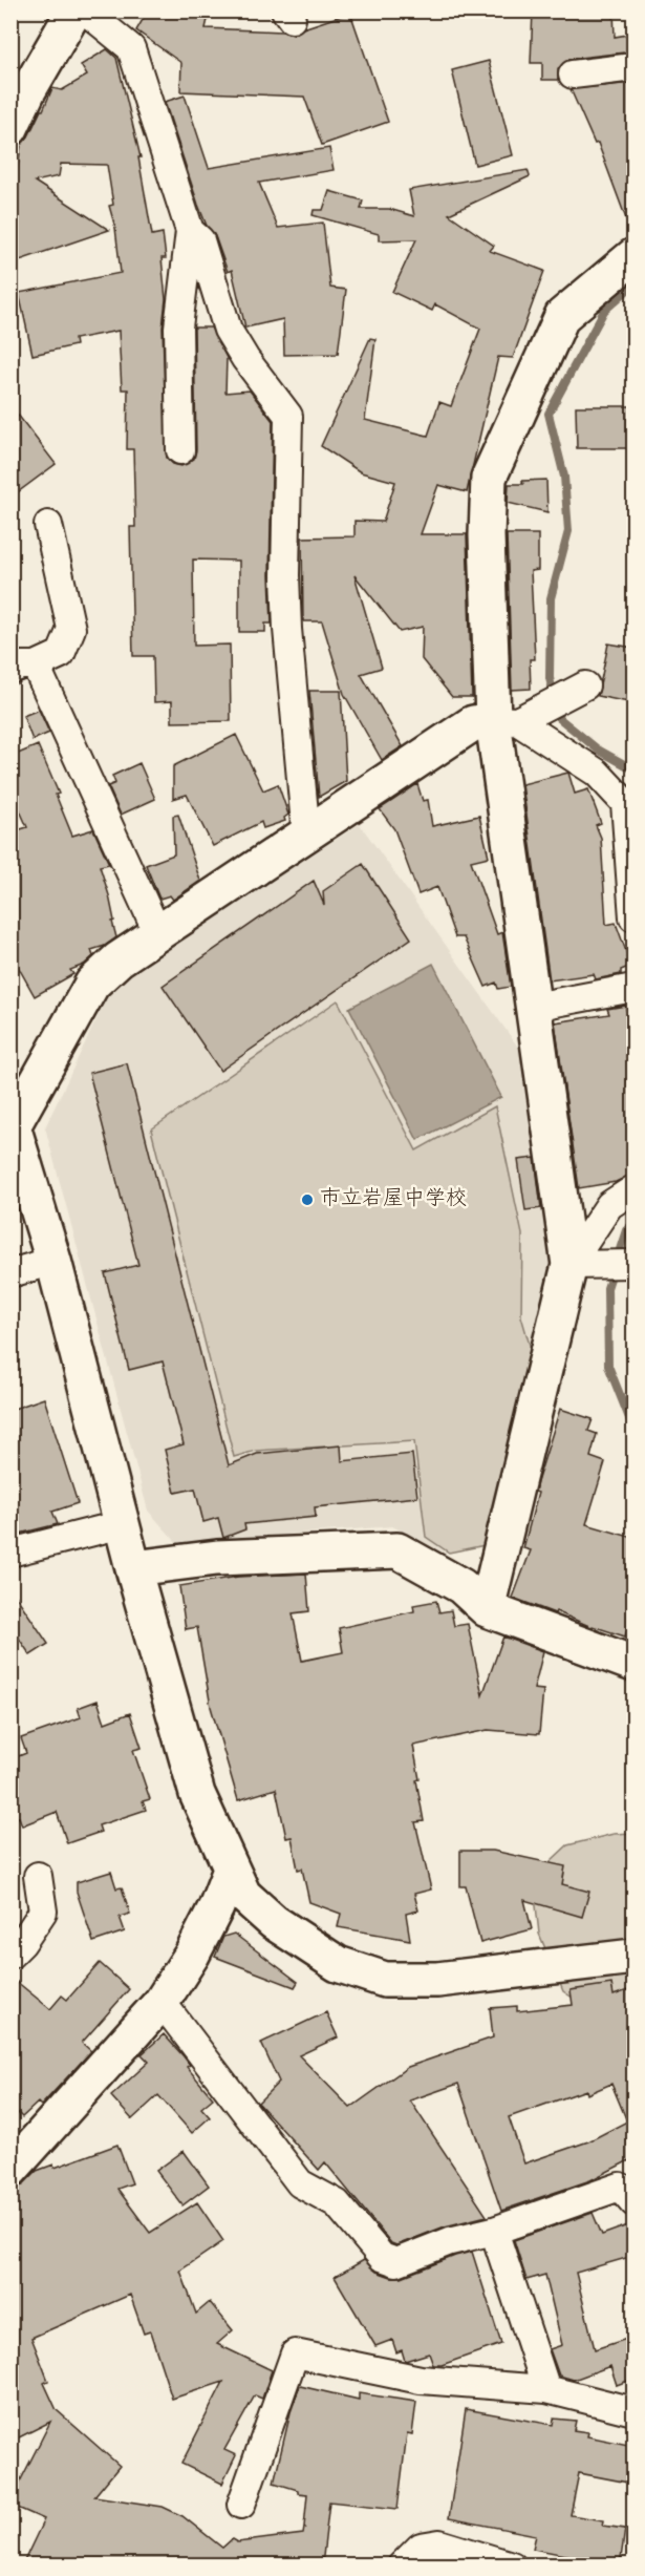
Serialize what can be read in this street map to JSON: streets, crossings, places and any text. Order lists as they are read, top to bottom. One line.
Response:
{"places":["市立岩屋中学校"]}
